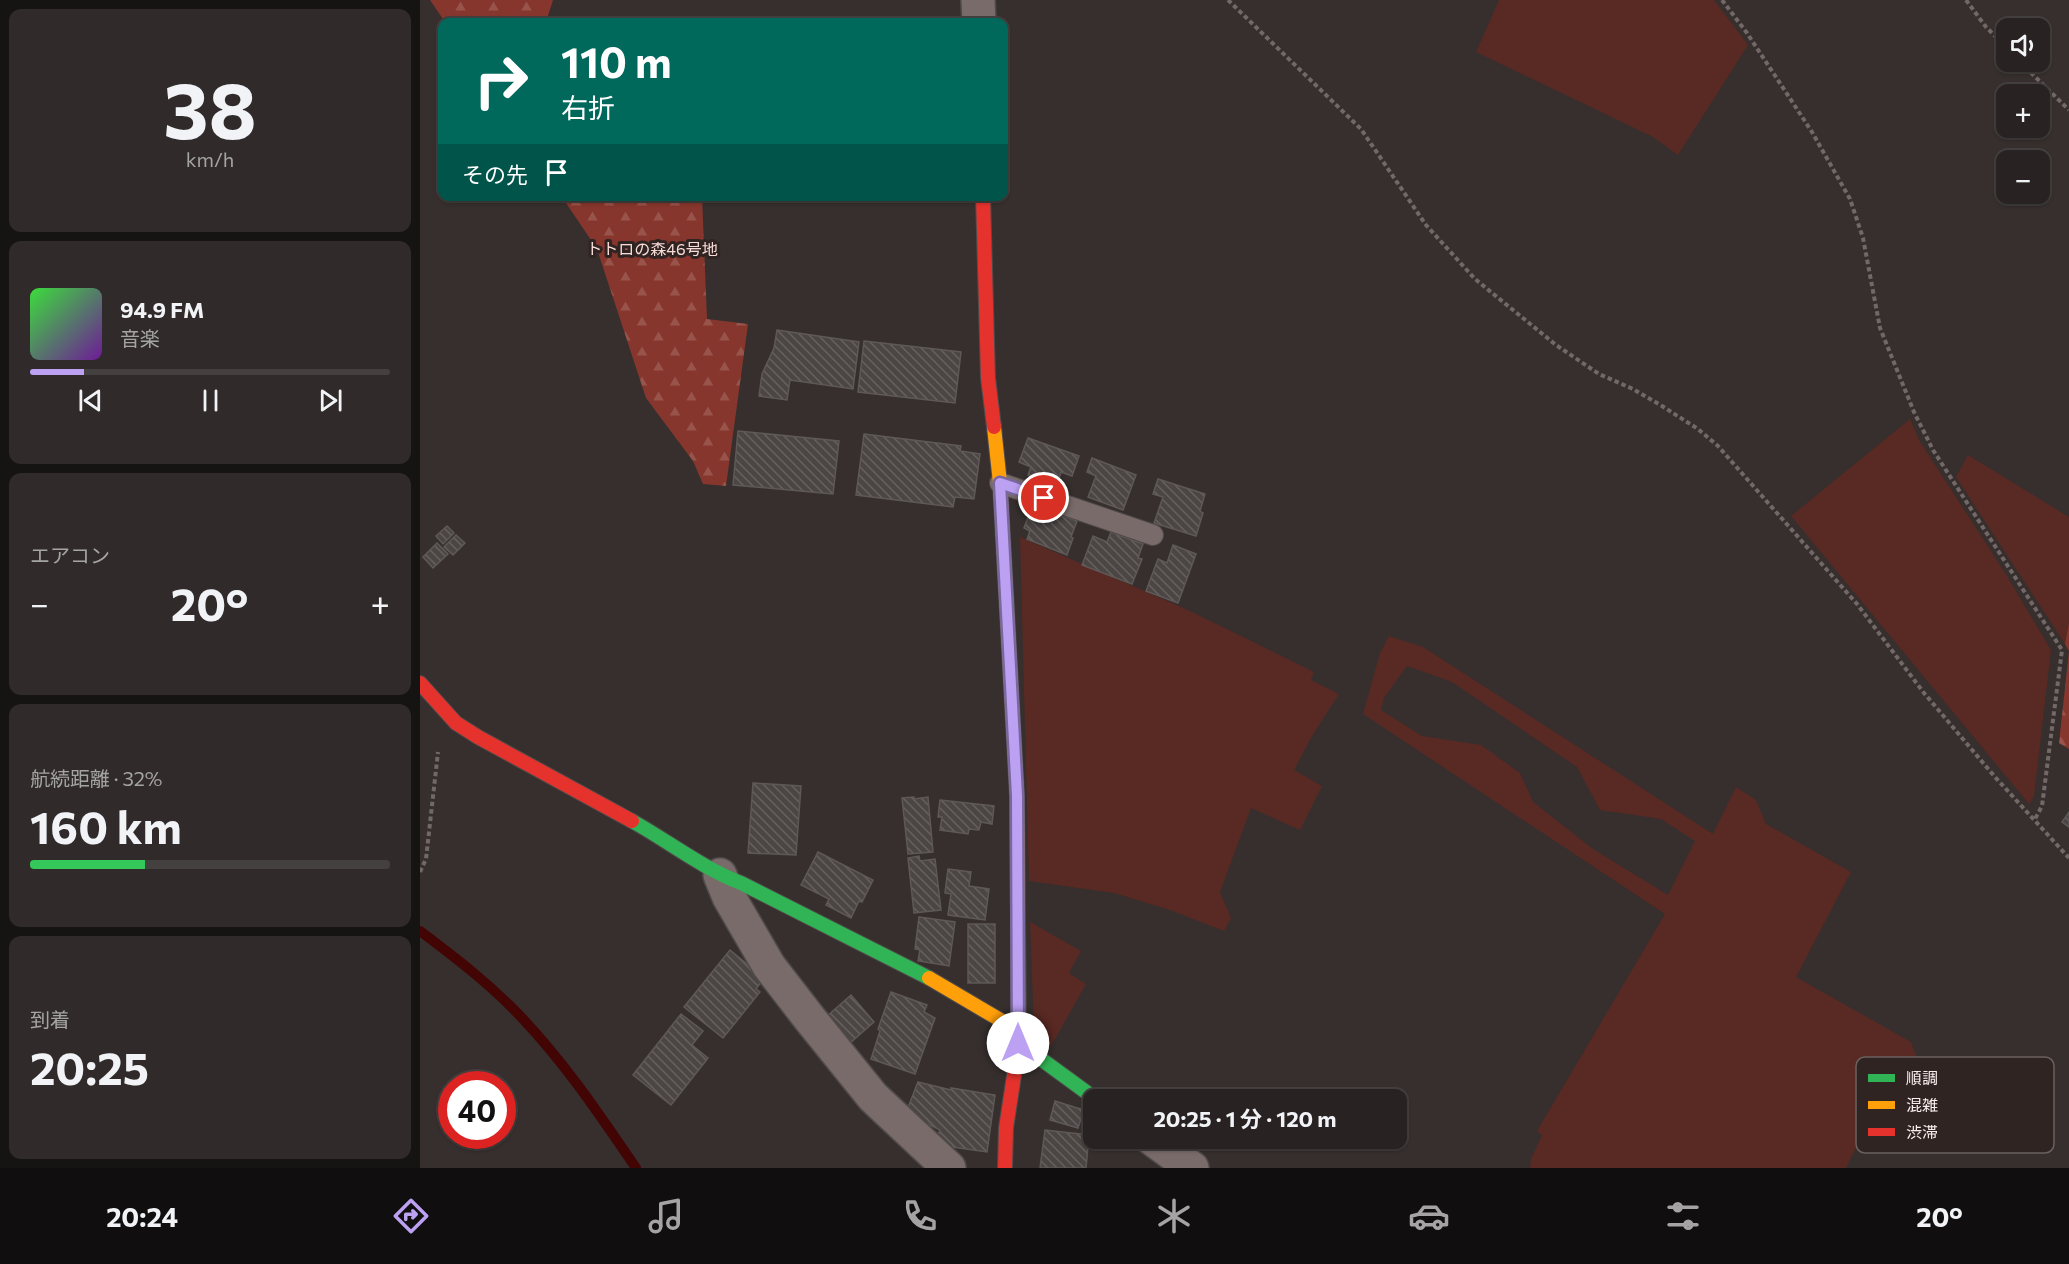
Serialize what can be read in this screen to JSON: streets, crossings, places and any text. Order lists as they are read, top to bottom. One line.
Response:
{"parks":["トトロの森46号地"],"legend":["順調","混雑","渋滞"],"page":{"tile":[["38","km/h"],"エアコン",["航続距離 · 32%","160 km"],["到着","20:25"]],"map_buttons":["+","−"],"turn":["110 m","右折"],"then":"その先","song":["94.9 FM","音楽"],"heat":["−","20°","+"],"limit":"40","trip":"20:25 · 1 分 · 120 m","tabs":["20:24","20°"]}}
